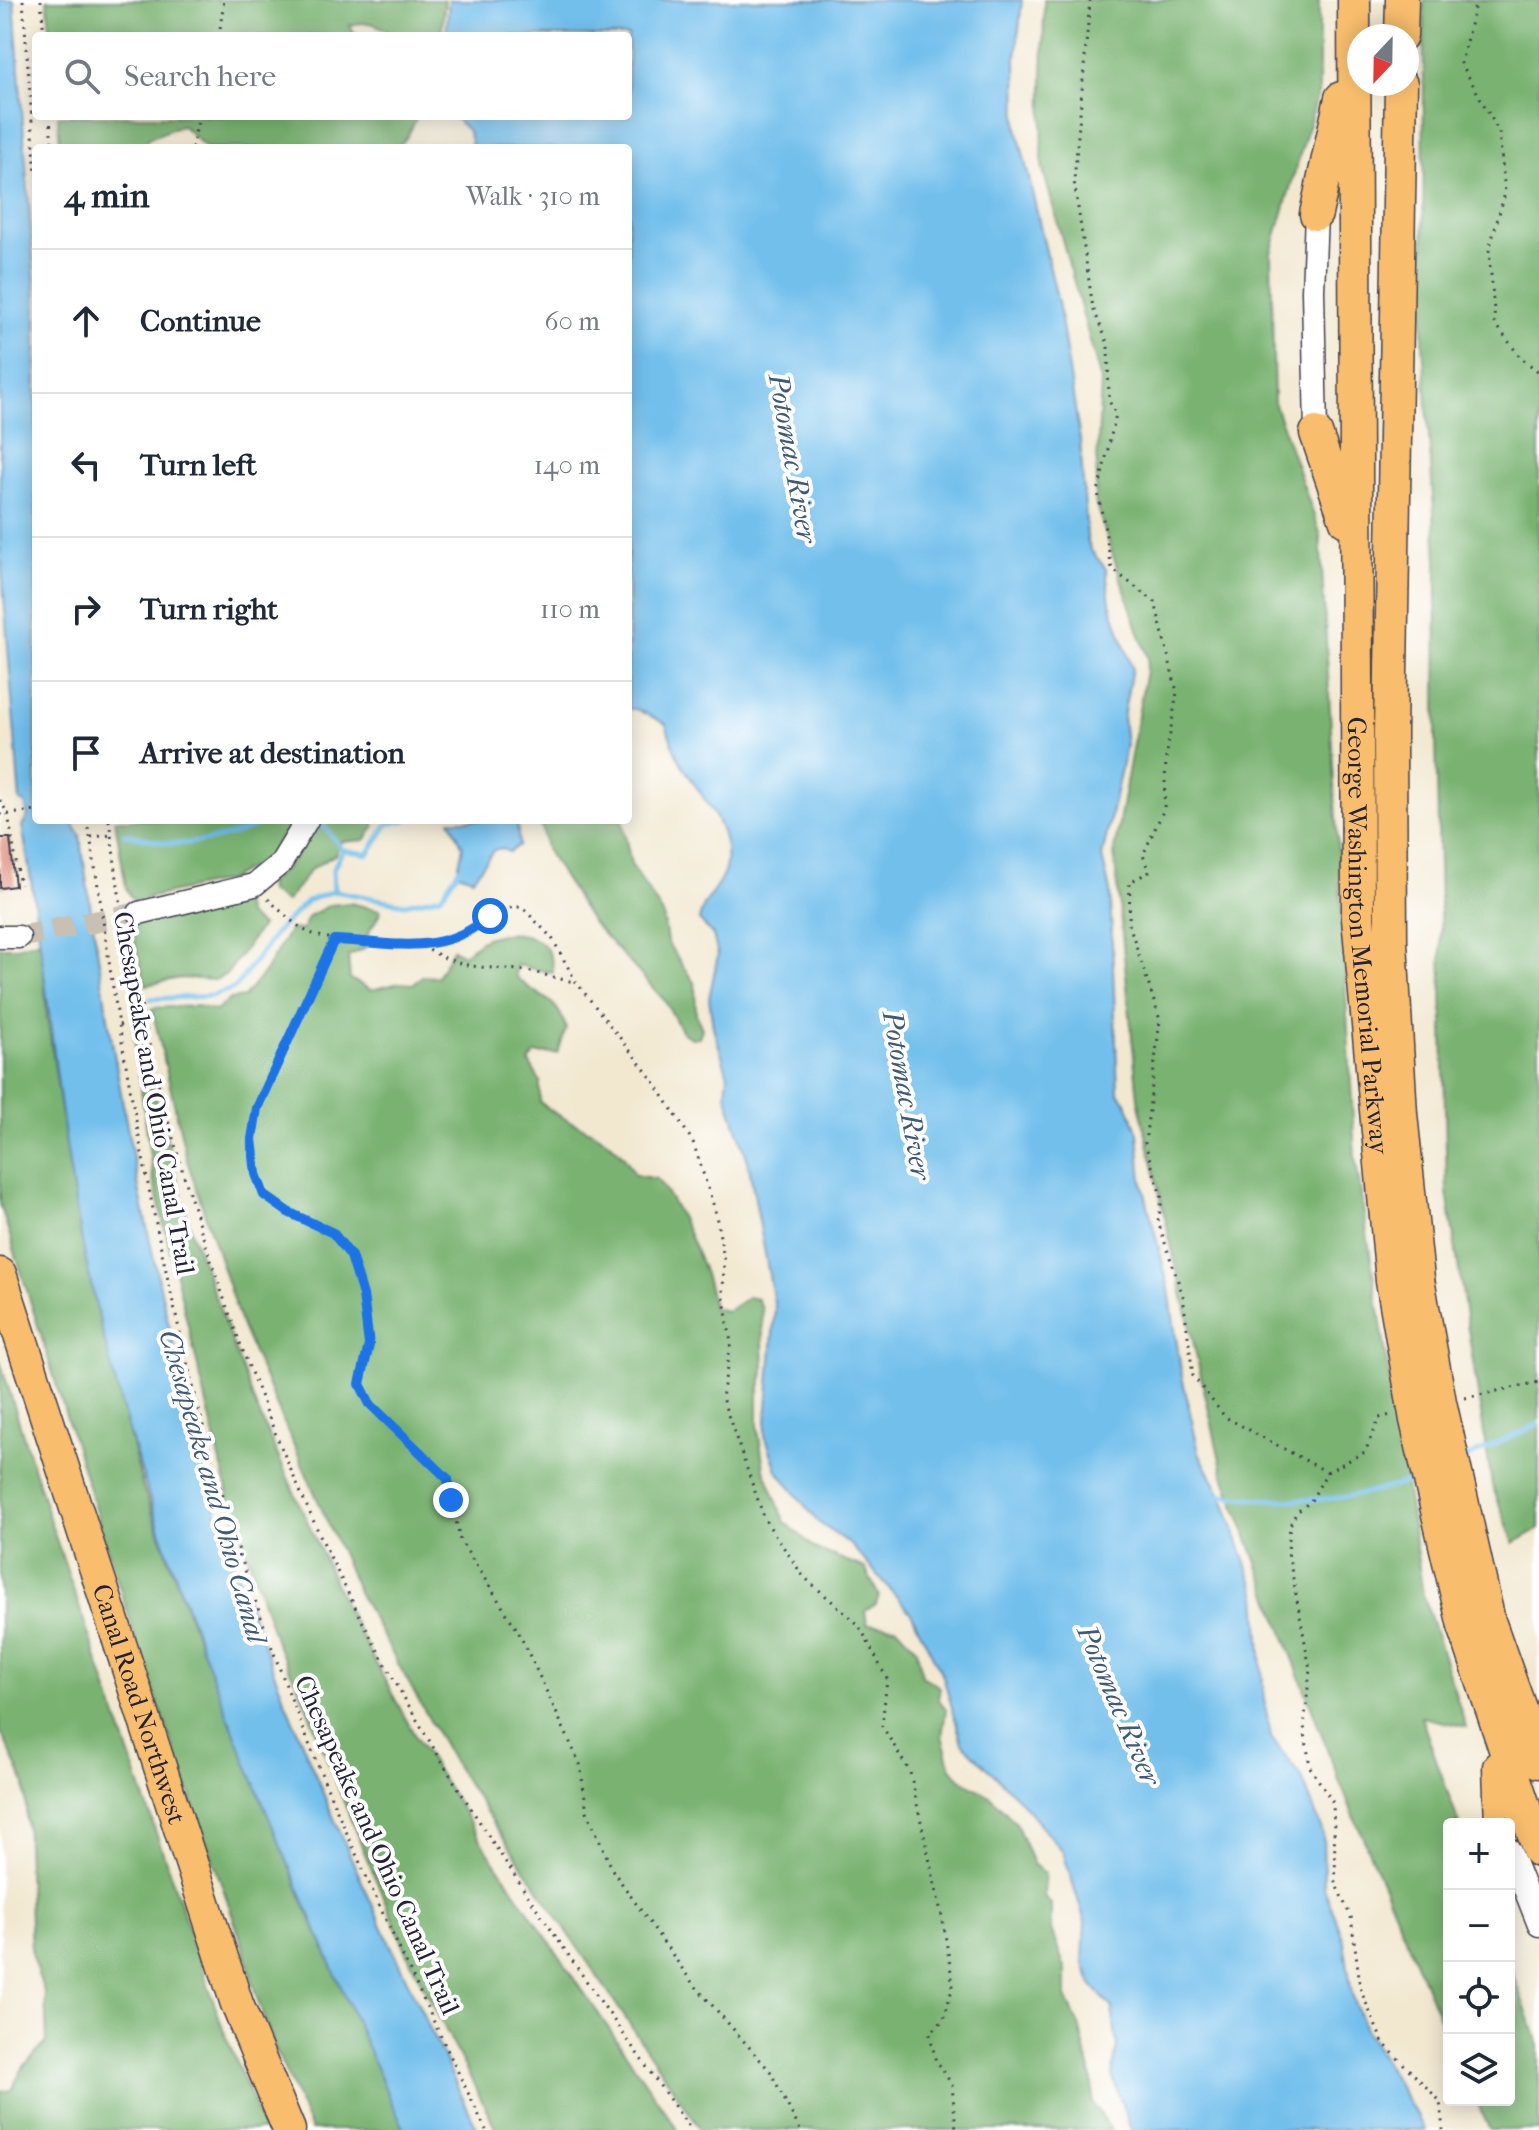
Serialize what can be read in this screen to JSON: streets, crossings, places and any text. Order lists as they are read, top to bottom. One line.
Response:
{"streets":{"highway":["George Washington Memorial Parkway","Canal Road Northwest"],"path":["Chesapeake and Ohio Canal Trail"]},"water":["Potomac River","Chesapeake and Ohio Canal"],"north":"bottom","page":{"search":"Search here","heading":["4 min","Walk · 310 m"],"list":[["Continue","60 m"],["Turn left","140 m"],["Turn right","110 m"],"Arrive at destination"],"map_buttons":["+","−"]}}
